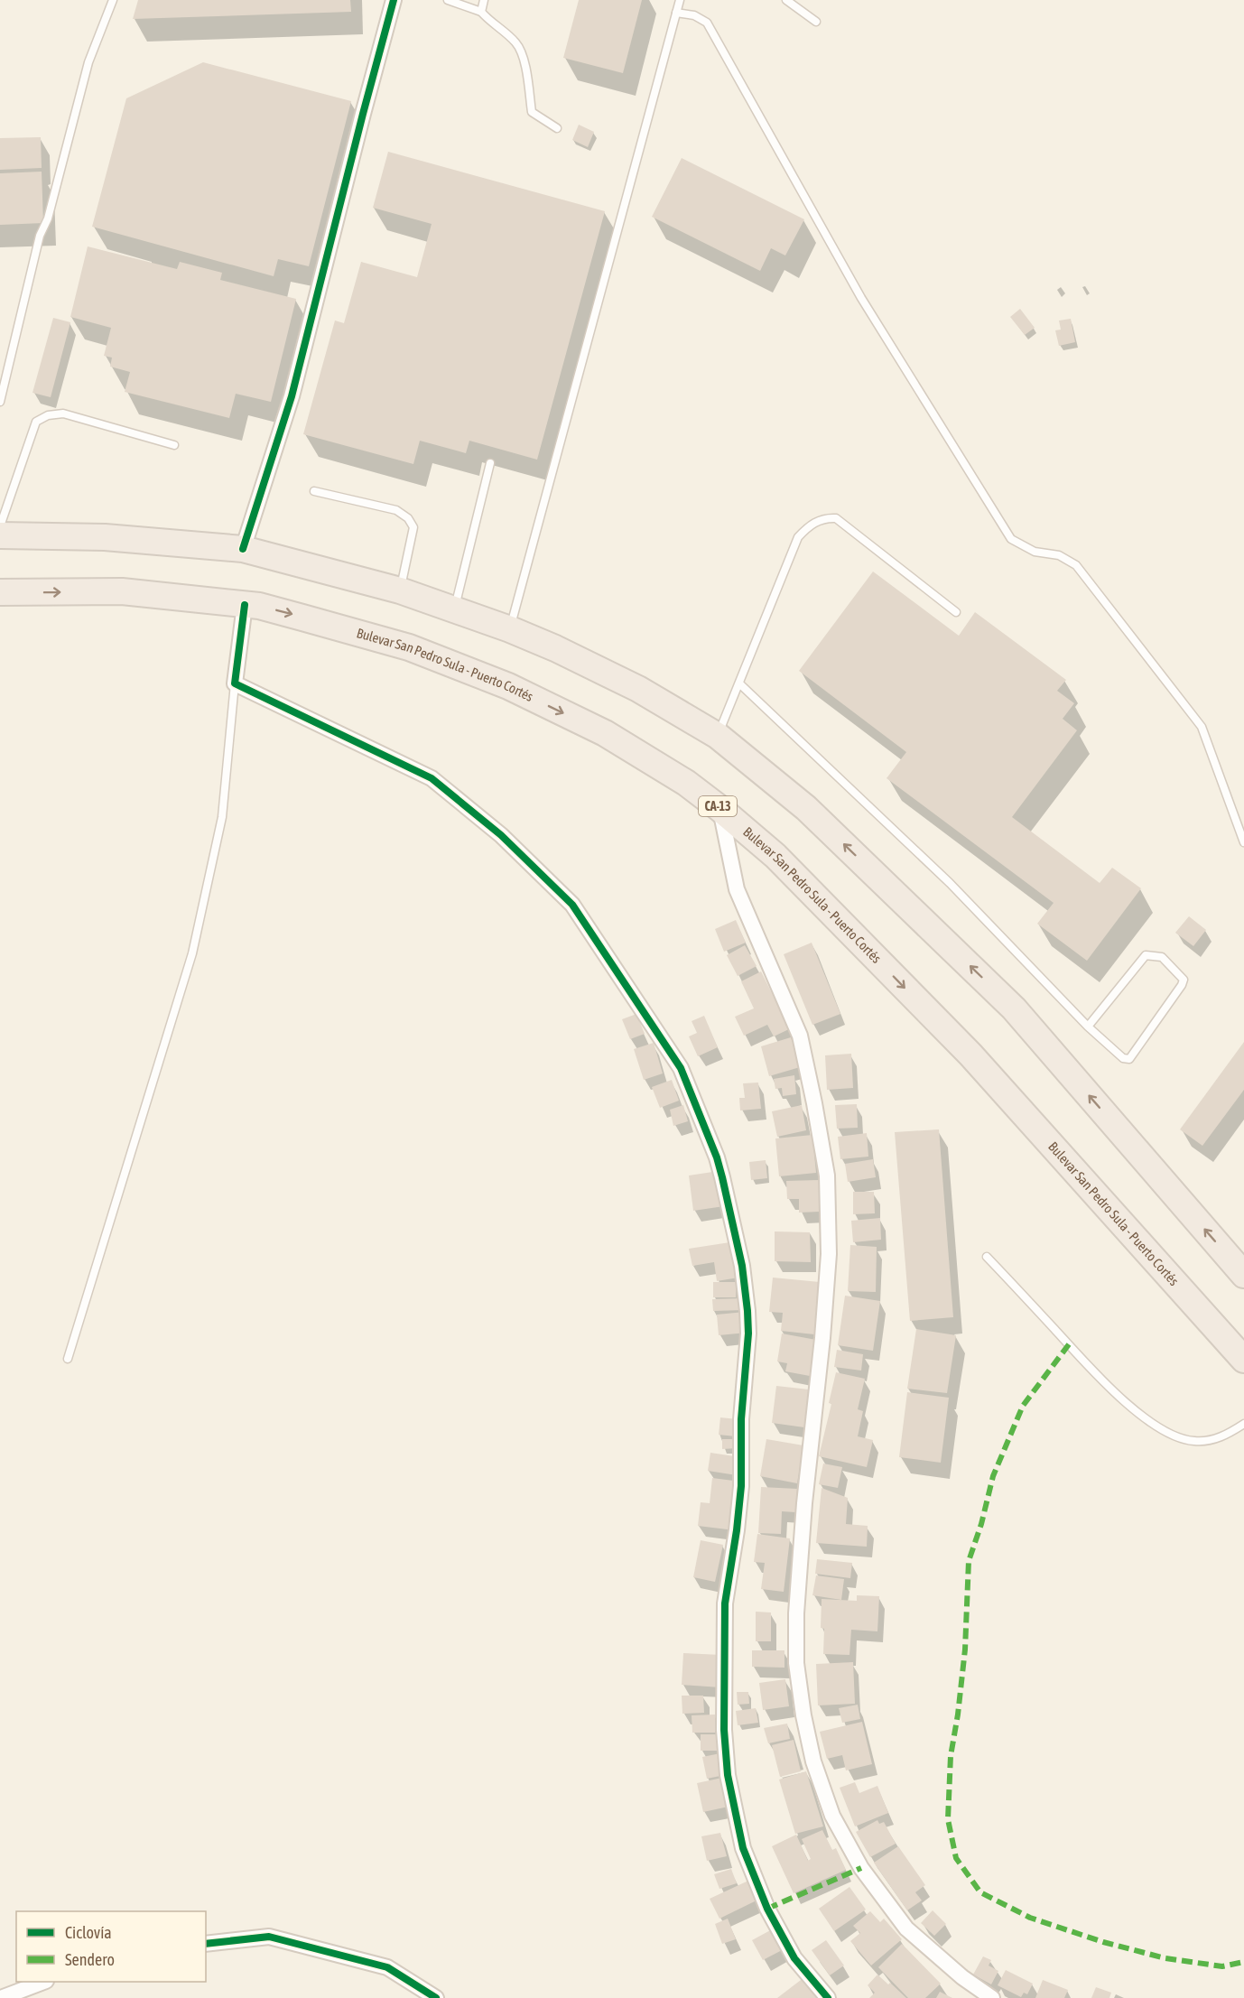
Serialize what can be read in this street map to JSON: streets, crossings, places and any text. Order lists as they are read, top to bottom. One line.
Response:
{"streets":{"highway":["Bulevar San Pedro Sula - Puerto Cortés","CA-13"]},"legend":["Ciclovía","Sendero"]}
